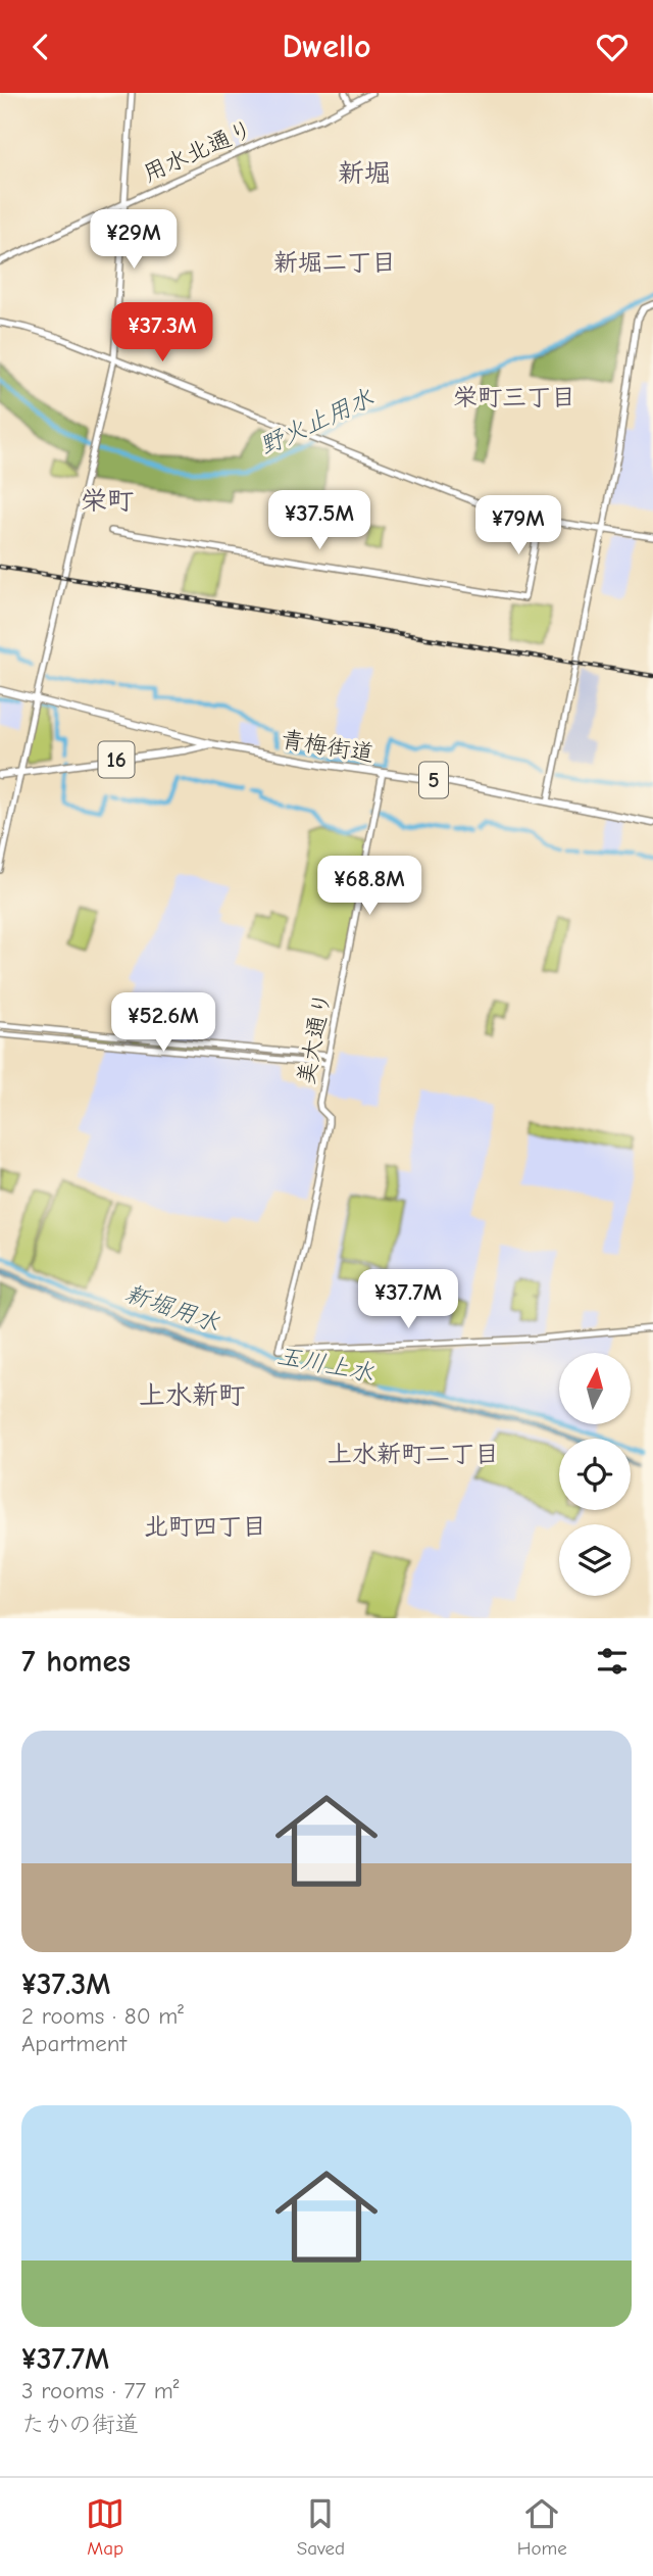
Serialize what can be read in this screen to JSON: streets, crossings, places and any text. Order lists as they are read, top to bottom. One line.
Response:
{"streets":{"main road":["青梅街道","16","5"],"street":["用水北通り","美大通り"]},"crossings":[["青梅街道","16"],["青梅街道","美大通り"]],"districts":["新堀","新堀二丁目","栄町三丁目","栄町","上水新町","上水新町二丁目","北町四丁目"],"water":["野火止用水","新堀用水","玉川上水"],"north":"top","page":{"header":"Dwello","price":["¥29M","¥37.3M","¥37.5M","¥79M","¥68.8M","¥52.6M","¥37.7M"],"heading":"7 homes","list":[{"name":"¥37.3M","note":"2 rooms · 80 m² · Apartment"},{"name":"¥37.7M","note":"3 rooms · 77 m² · たかの街道"}],"tabs":["Map","Saved","Home"]}}
